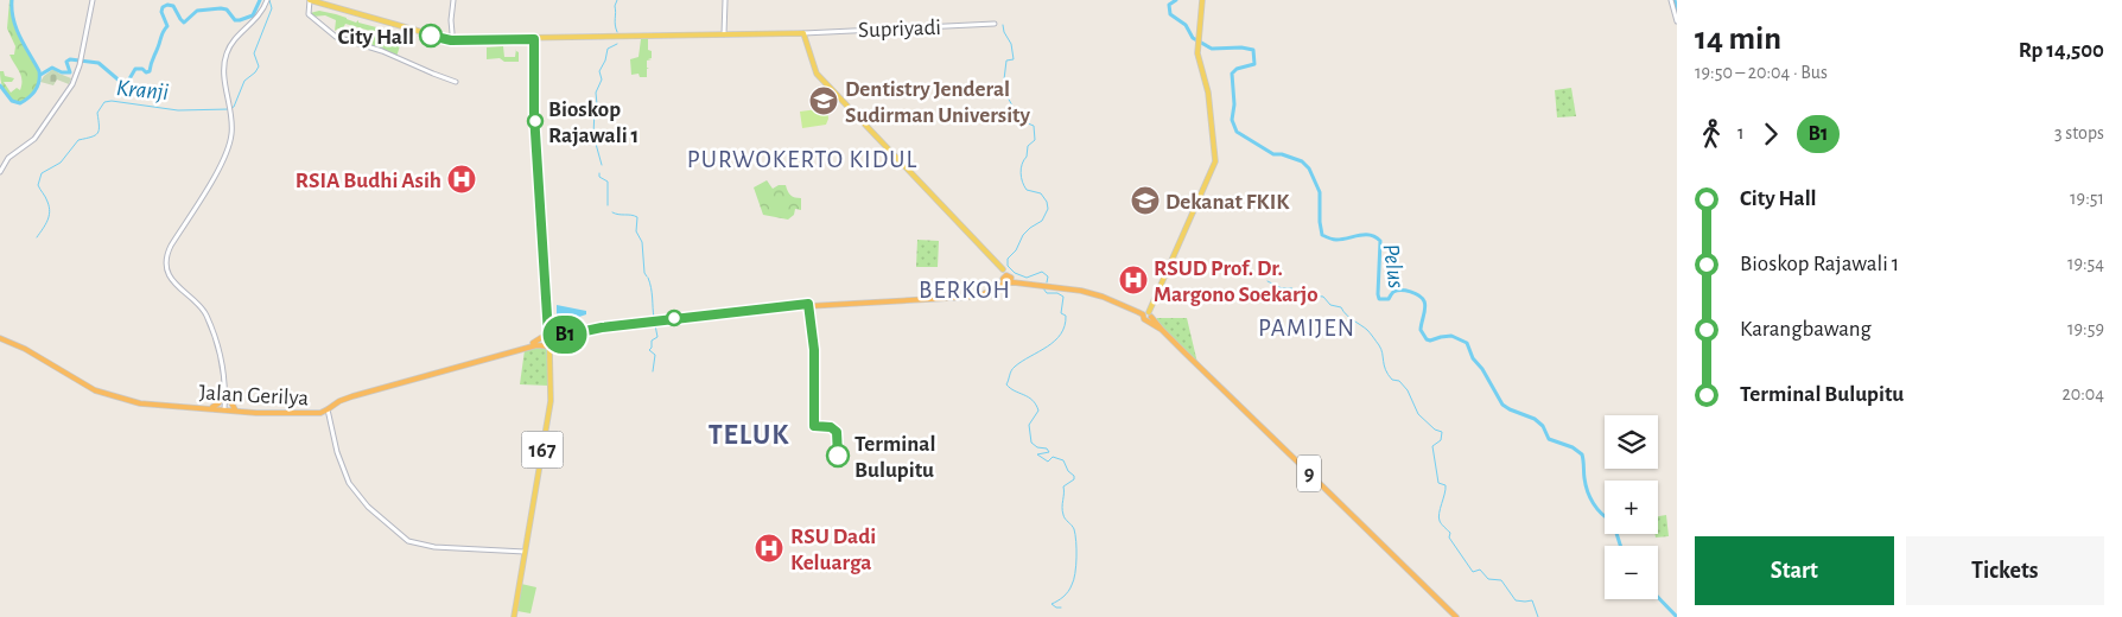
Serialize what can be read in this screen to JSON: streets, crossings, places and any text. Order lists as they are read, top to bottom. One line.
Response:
{"streets":{"highway":["Jalan Gerilya","9"],"main road":["Supriyadi","167"]},"crossings":[["Jalan Gerilya","167"]],"districts":["PURWOKERTO KIDUL","BERKOH","PAMIJEN","TELUK"],"water":["Kranji","Pelus"],"places":{"other":["City Hall","Bioskop Rajawali 1","Terminal Bulupitu"],"school or university":["Dentistry Jenderal Sudirman University","Dekanat FKIK"],"hospital":["RSIA Budhi Asih","RSUD Prof. Dr. Margono Soekarjo","RSU Dadi Keluarga"]},"lines":["bus line B1"],"page":{"on_map":"B1","heading":["14 min","19:50 – 20:04 · Bus","Rp 14,500"],"legs":["1","B1","3 stops"],"list":[{"name":"City Hall","value":"19:51"},{"name":"Bioskop Rajawali 1","value":"19:54"},{"name":"Karangbawang","value":"19:59"},{"name":"Terminal Bulupitu","value":"20:04"}],"map_buttons":["+","−"],"buttons":["Start","Tickets"]}}
